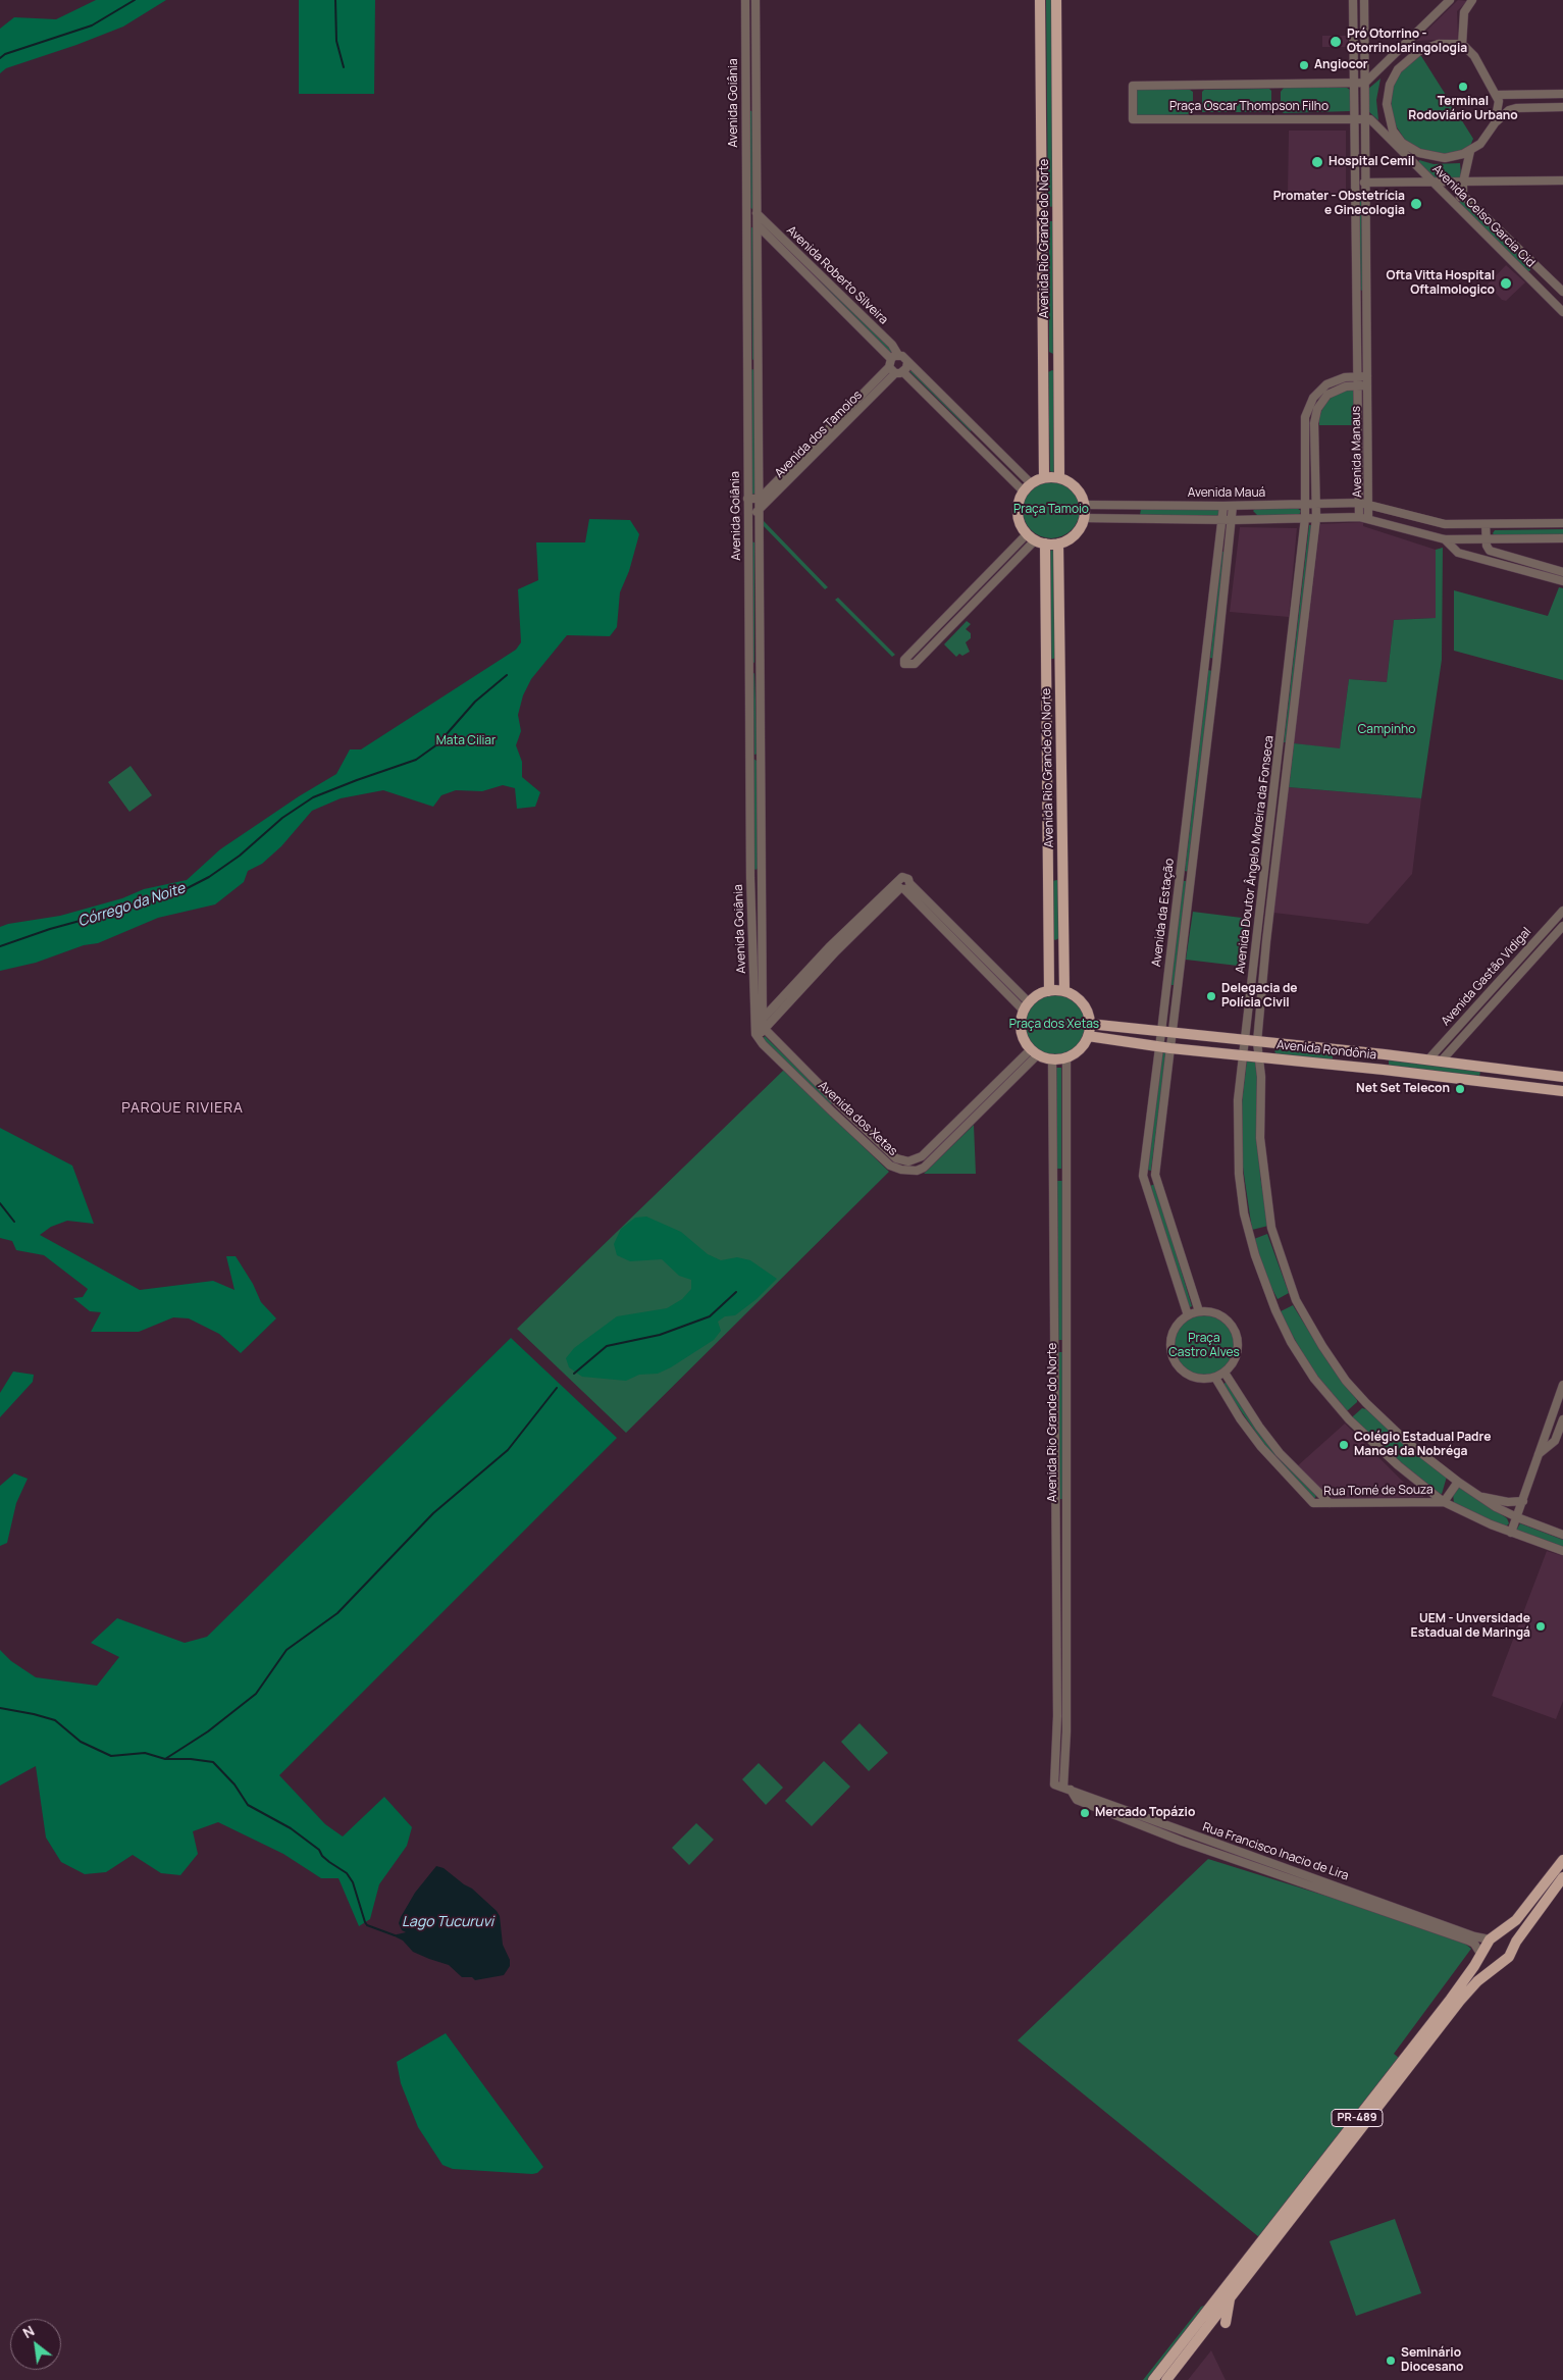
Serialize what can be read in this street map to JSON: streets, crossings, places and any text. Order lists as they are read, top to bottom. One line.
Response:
{"streets":{"main road":["Avenida Rio Grande do Norte","Avenida Rondônia","PR-489"],"street":["Avenida Goiânia","Praça Oscar Thompson Filho","Avenida Celso Garcia Cid","Avenida Roberto Silveira","Avenida dos Tamoios","Avenida Manaus","Avenida Mauá","Avenida Doutor Ângelo Moreira da Fonseca","Avenida da Estação","Avenida Gastão Vidigal","Avenida dos Xetas","Rua Tomé de Souza","Rua Francisco Inacio de Lira"]},"crossings":[["Avenida Goiânia","Avenida Roberto Silveira"],["Avenida Goiânia","Avenida dos Tamoios"],["Avenida Goiânia","Avenida dos Xetas"],["Praça Oscar Thompson Filho","Avenida Celso Garcia Cid"],["Praça Oscar Thompson Filho","Avenida Manaus"],["Avenida Celso Garcia Cid","Avenida Manaus"],["Avenida Rio Grande do Norte","Avenida Mauá"],["Avenida Rio Grande do Norte","Avenida Rondônia"],["Avenida Rio Grande do Norte","Avenida dos Xetas"],["Avenida Rio Grande do Norte","Rua Francisco Inacio de Lira"],["Avenida Manaus","Avenida Mauá"],["Avenida Manaus","Avenida Doutor Ângelo Moreira da Fonseca"],["Avenida Mauá","Avenida Doutor Ângelo Moreira da Fonseca"],["Avenida Mauá","Avenida da Estação"],["Avenida Doutor Ângelo Moreira da Fonseca","Avenida Rondônia"],["Avenida Doutor Ângelo Moreira da Fonseca","Rua Tomé de Souza"],["Avenida da Estação","Avenida Rondônia"],["Avenida da Estação","Rua Tomé de Souza"],["Avenida Gastão Vidigal","Avenida Rondônia"],["Avenida Rondônia","Avenida dos Xetas"],["Rua Francisco Inacio de Lira","PR-489"]],"districts":["PARQUE RIVIERA"],"water":["Córrego da Noite","Lago Tucuruvi"],"parks":["Praça Tamoio","Campinho","Mata Ciliar","Praça dos Xetas","Praça Castro Alves"],"places":["Pró Otorrino - Otorrinolaringologia","Angiocor","Terminal Rodoviário Urbano","Hospital Cemil","Promater - Obstetrícia e Ginecologia","Ofta Vitta Hospital Oftalmologico","Delegacia de Polícia Civil","Net Set Telecon","Colégio Estadual Padre Manoel da Nobréga","UEM - Unversidade Estadual de Maringá","Mercado Topázio","Seminário Diocesano"],"north":"top left"}
